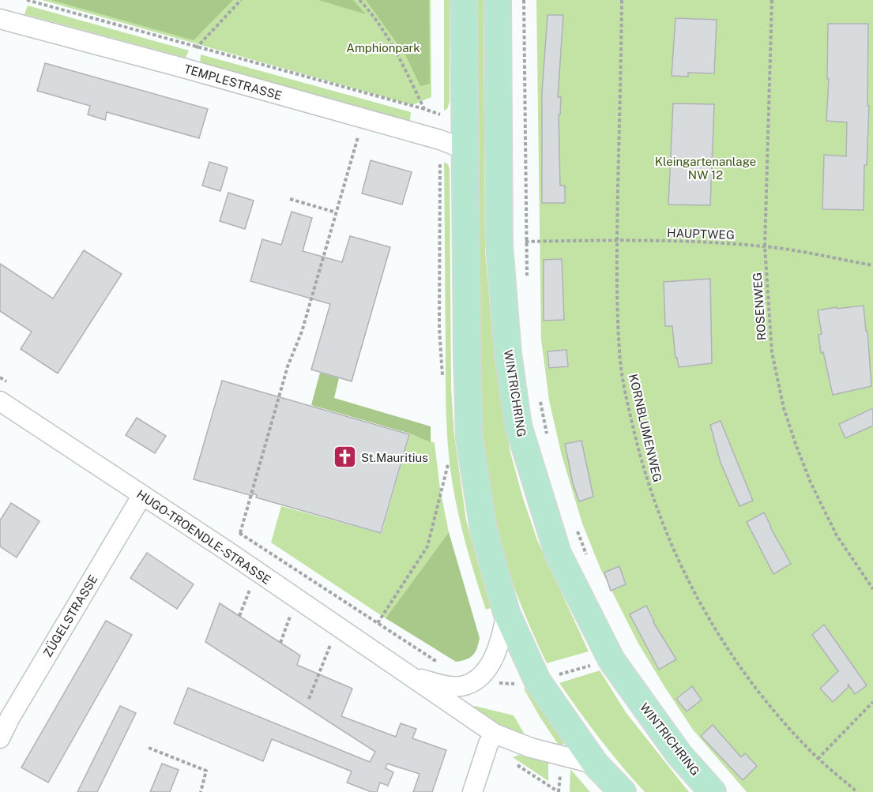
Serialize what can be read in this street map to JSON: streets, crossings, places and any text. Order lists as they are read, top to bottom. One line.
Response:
{"streets":{"main road":["WINTRICHRING"],"street":["TEMPLESTRASSE","HUGO-TROENDLE-STRASSE","ZÜGELSTRASSE"],"path":["HAUPTWEG","ROSENWEG","KORNBLUMENWEG"]},"crossings":[["HAUPTWEG","ROSENWEG"],["HAUPTWEG","KORNBLUMENWEG"],["HUGO-TROENDLE-STRASSE","ZÜGELSTRASSE"]],"parks":["Amphionpark","Kleingartenanlage NW 12"],"places":{"church":["St.Mauritius"]}}
